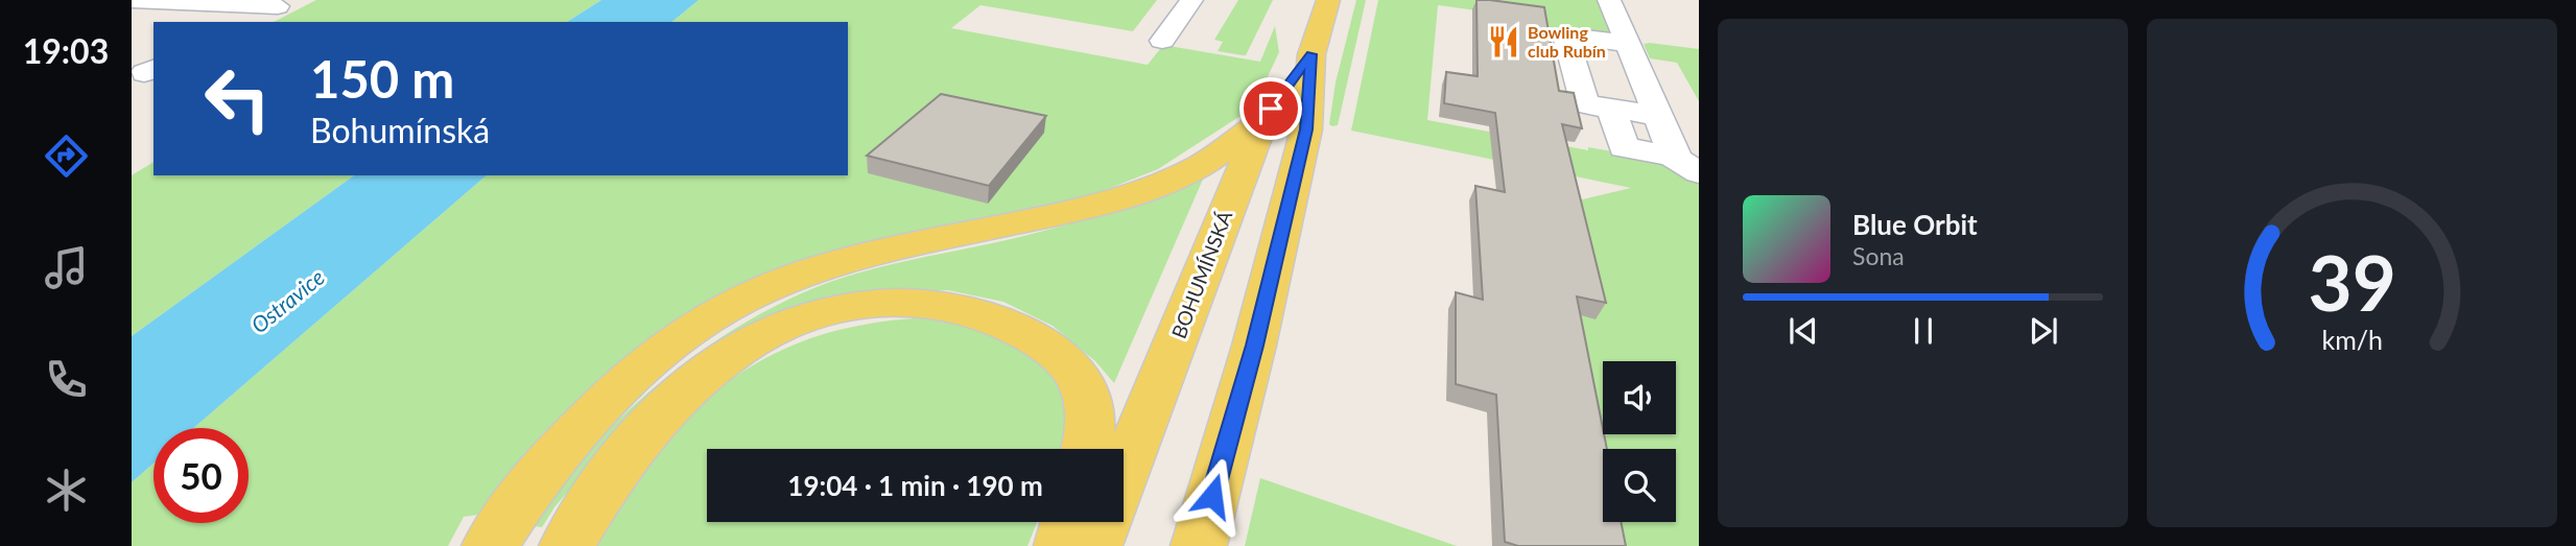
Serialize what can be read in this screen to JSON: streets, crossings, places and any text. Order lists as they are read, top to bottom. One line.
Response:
{"streets":{"main road":["BOHUMÍNSKÁ"]},"water":["Ostravice"],"places":{"restaurant":["Bowling club Rubín"]},"page":{"tabs":"19:03","turn":["150 m","Bohumínská"],"song":["Blue Orbit","Sona"],"limit":"50","trip":"19:04 · 1 min · 190 m","gauge":["39","km/h"]}}
